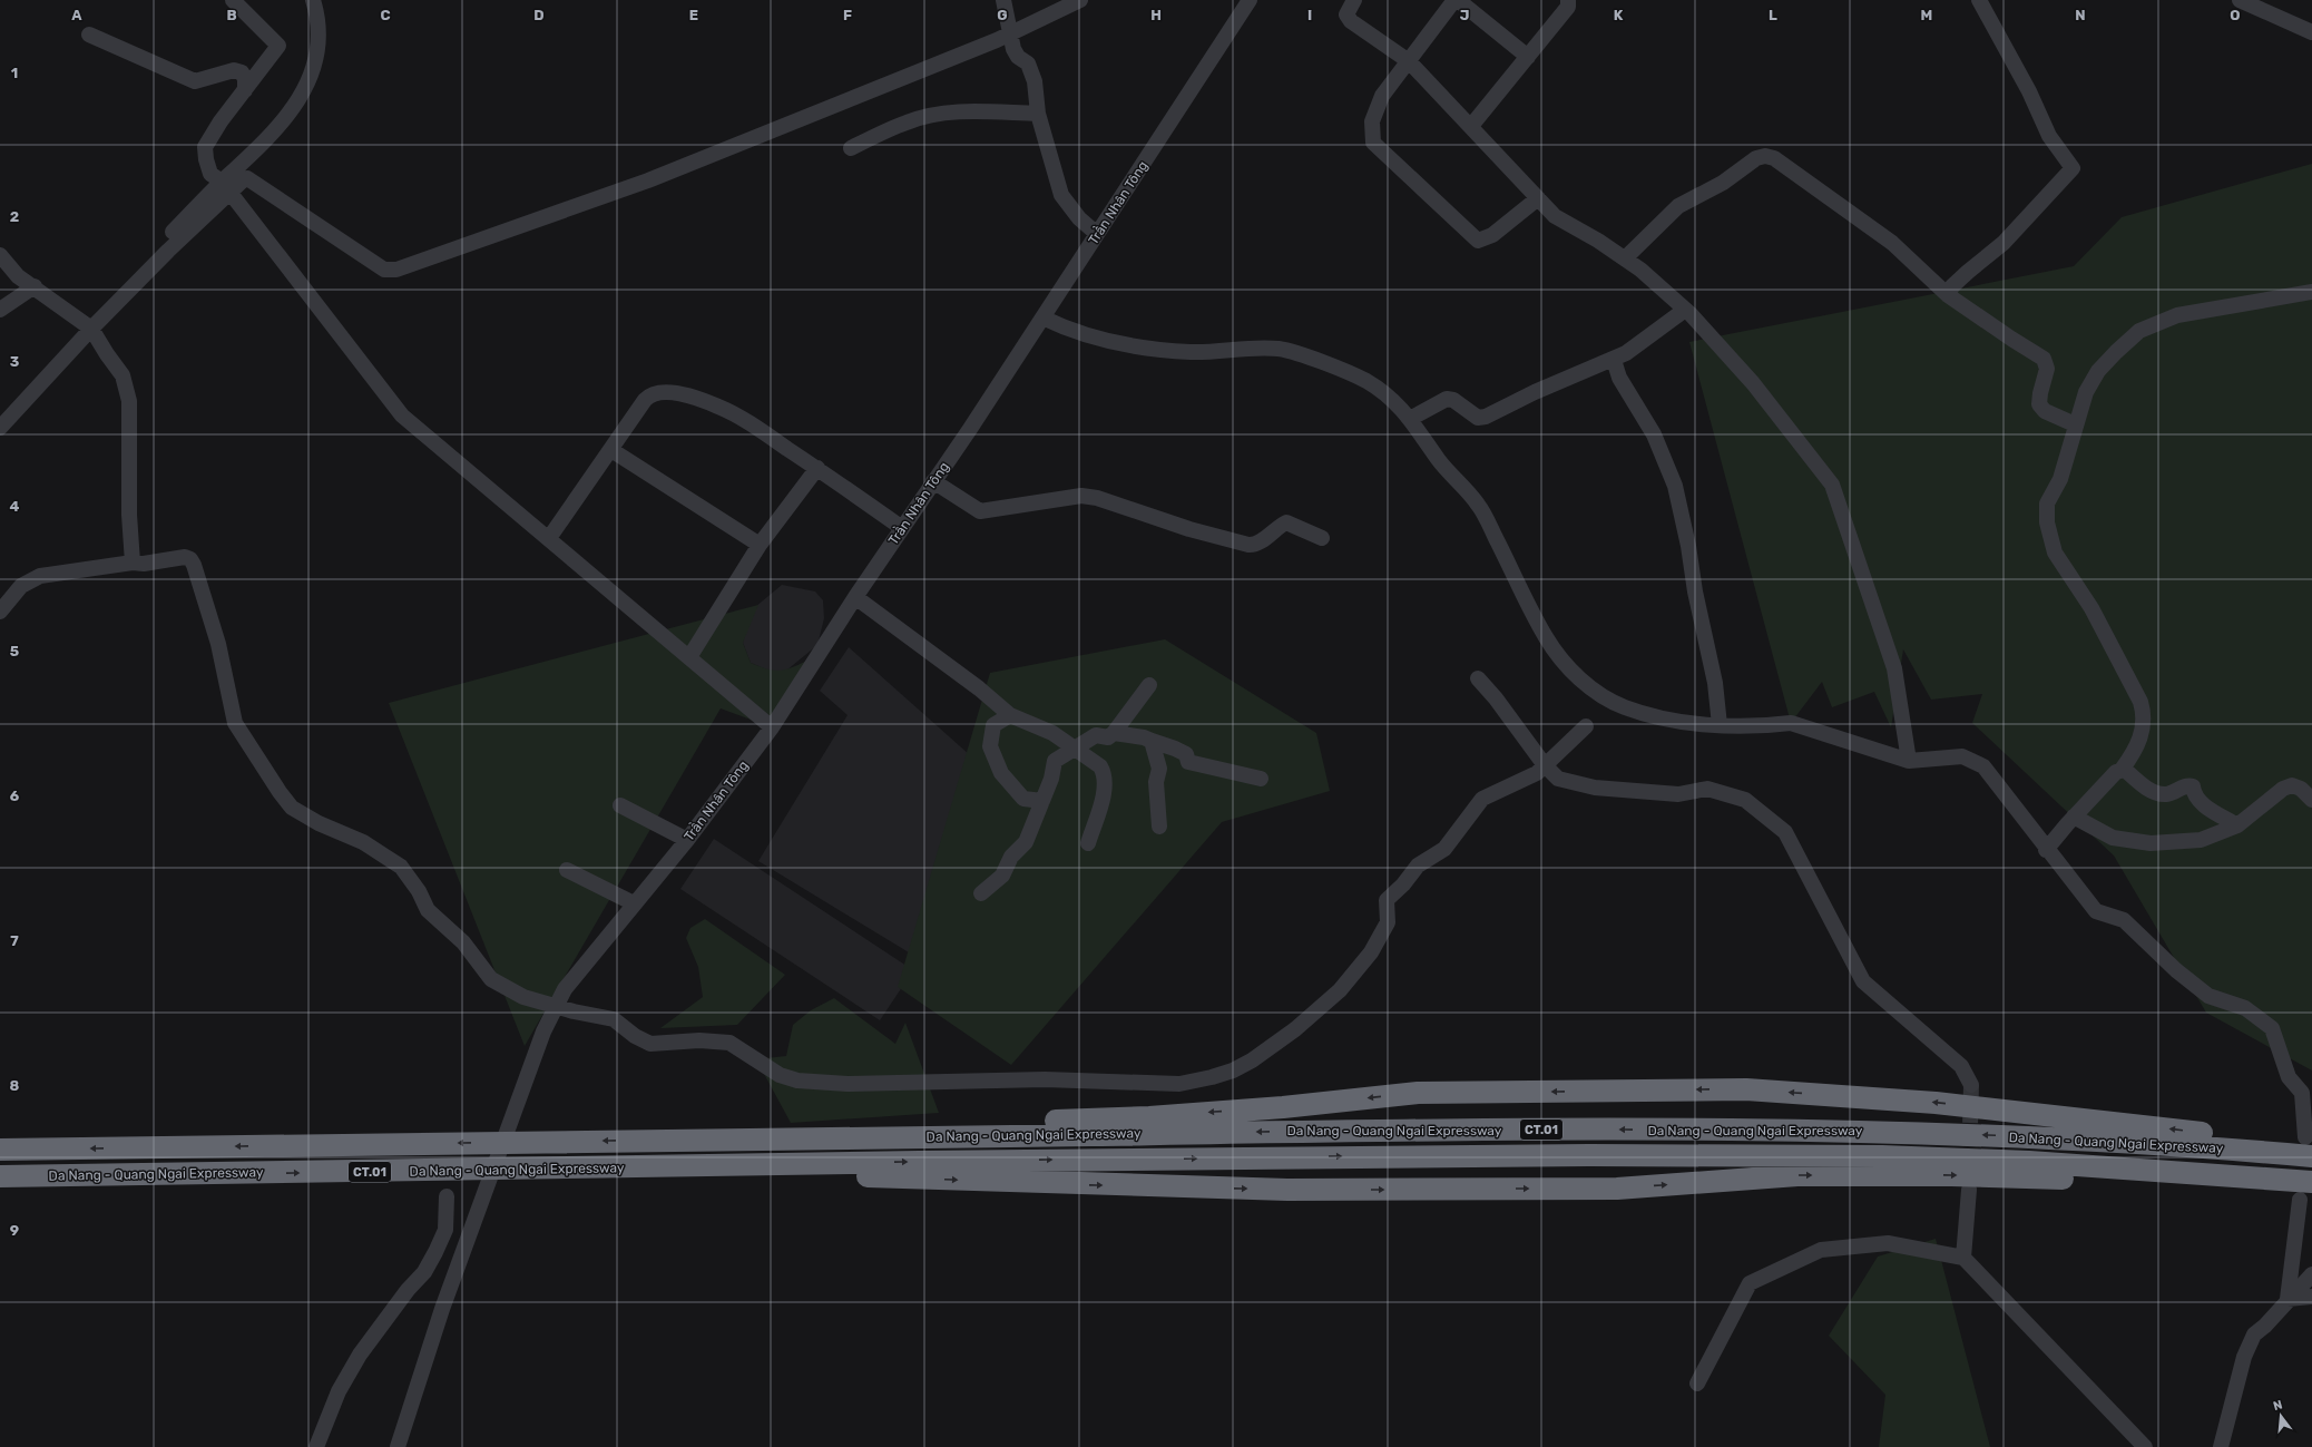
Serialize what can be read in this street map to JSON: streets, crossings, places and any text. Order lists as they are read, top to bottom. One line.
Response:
{"streets":{"highway":["CT.01","Da Nang - Quang Ngai Expressway"],"street":["Trần Nhân Tông"]},"north":"top","grid":{"columns":["A","B","C","D","E","F","G","H","I","J","K","L","M","N","O"],"rows":["1","2","3","4","5","6","7","8","9"]}}
